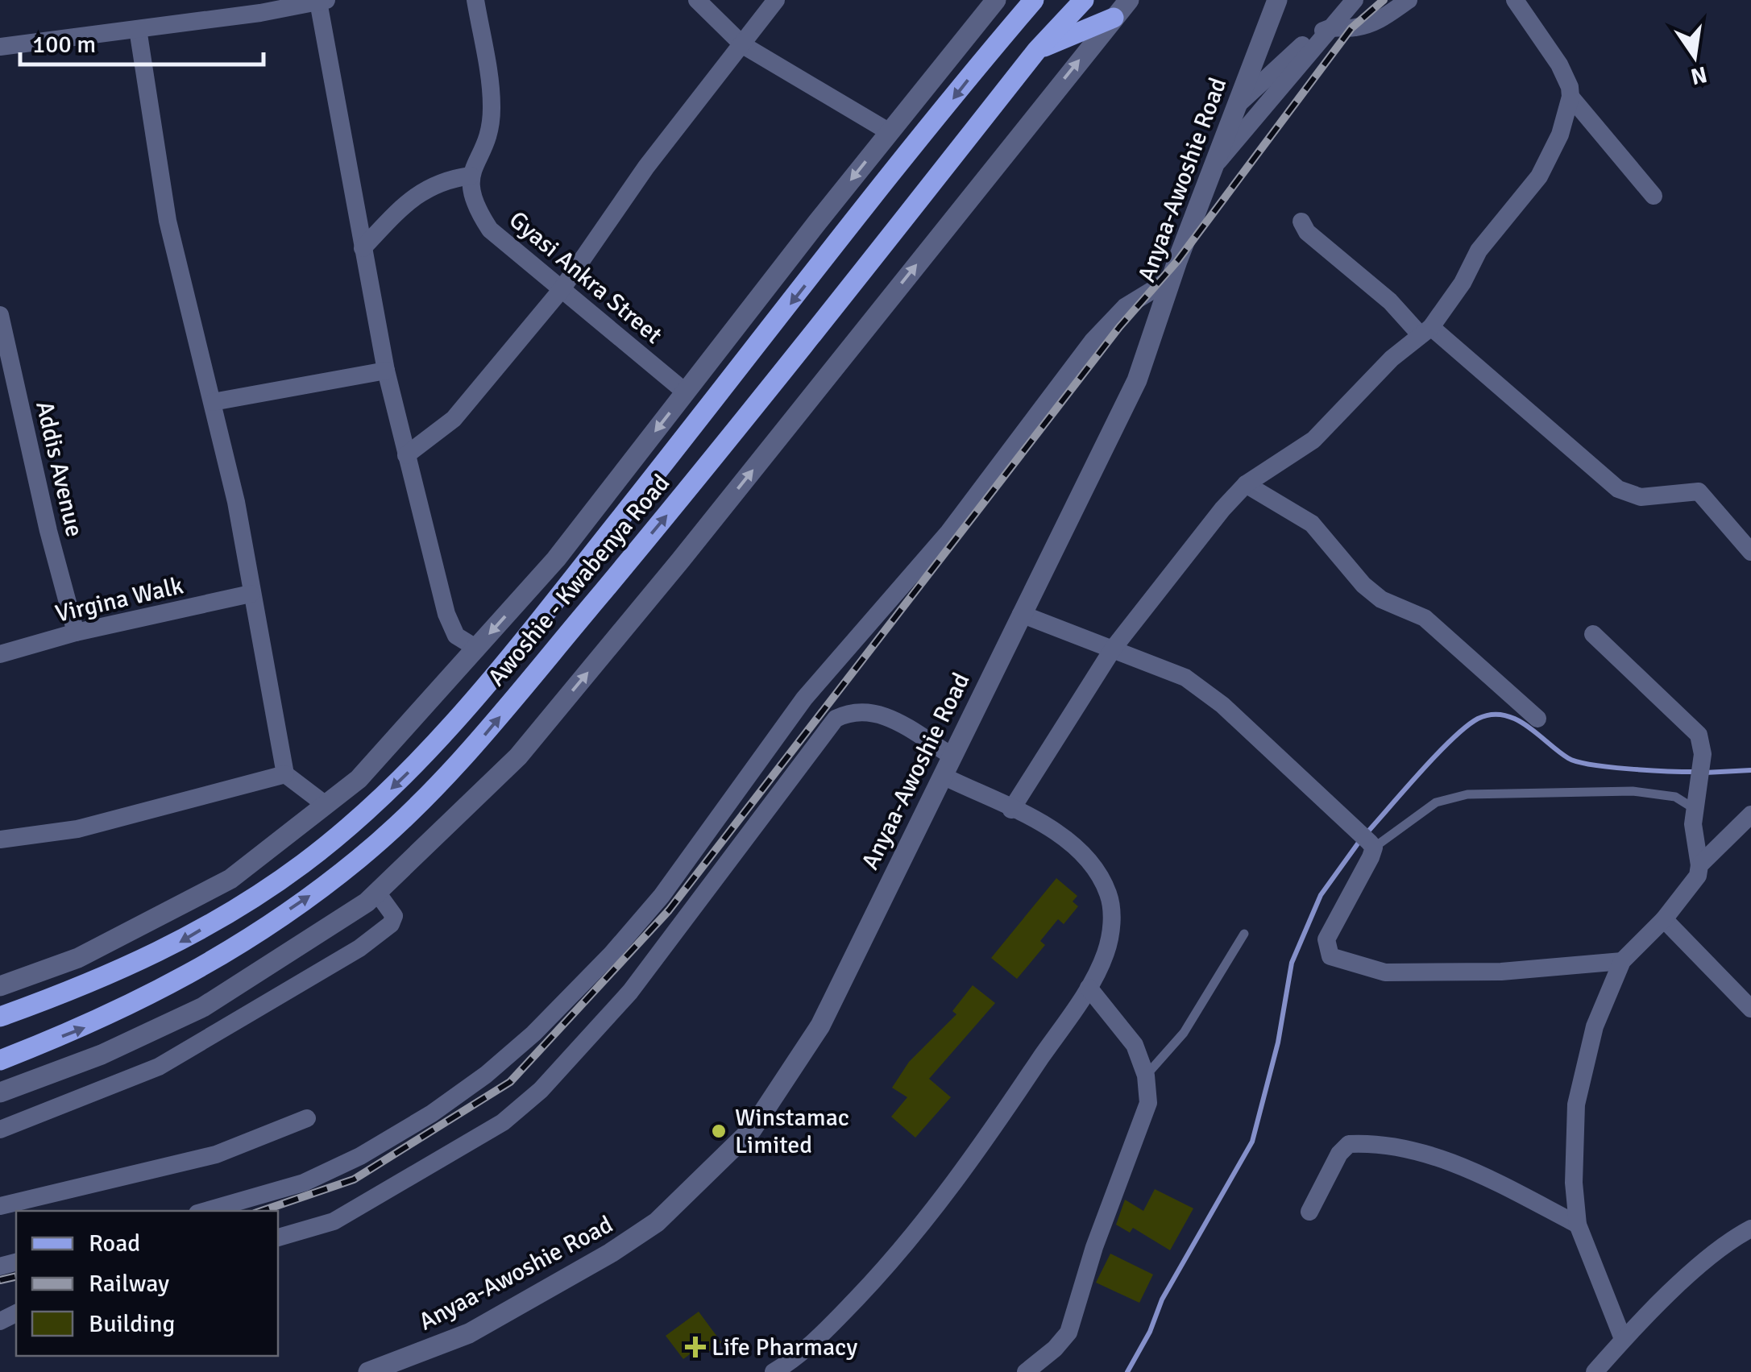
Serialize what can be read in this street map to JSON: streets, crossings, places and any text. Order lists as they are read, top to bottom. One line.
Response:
{"streets":{"main road":["Awoshie - Kwabenya Road"],"street":["Anyaa-Awoshie Road","Gyasi Ankra Street","Addis Avenue","Virgina Walk"]},"crossings":[["Addis Avenue","Virgina Walk"]],"places":{"other":["Winstamac Limited"],"health":["Life Pharmacy"]},"legend":["Road","Railway","Building"],"scale_bar":"100 m","north":"bottom"}
